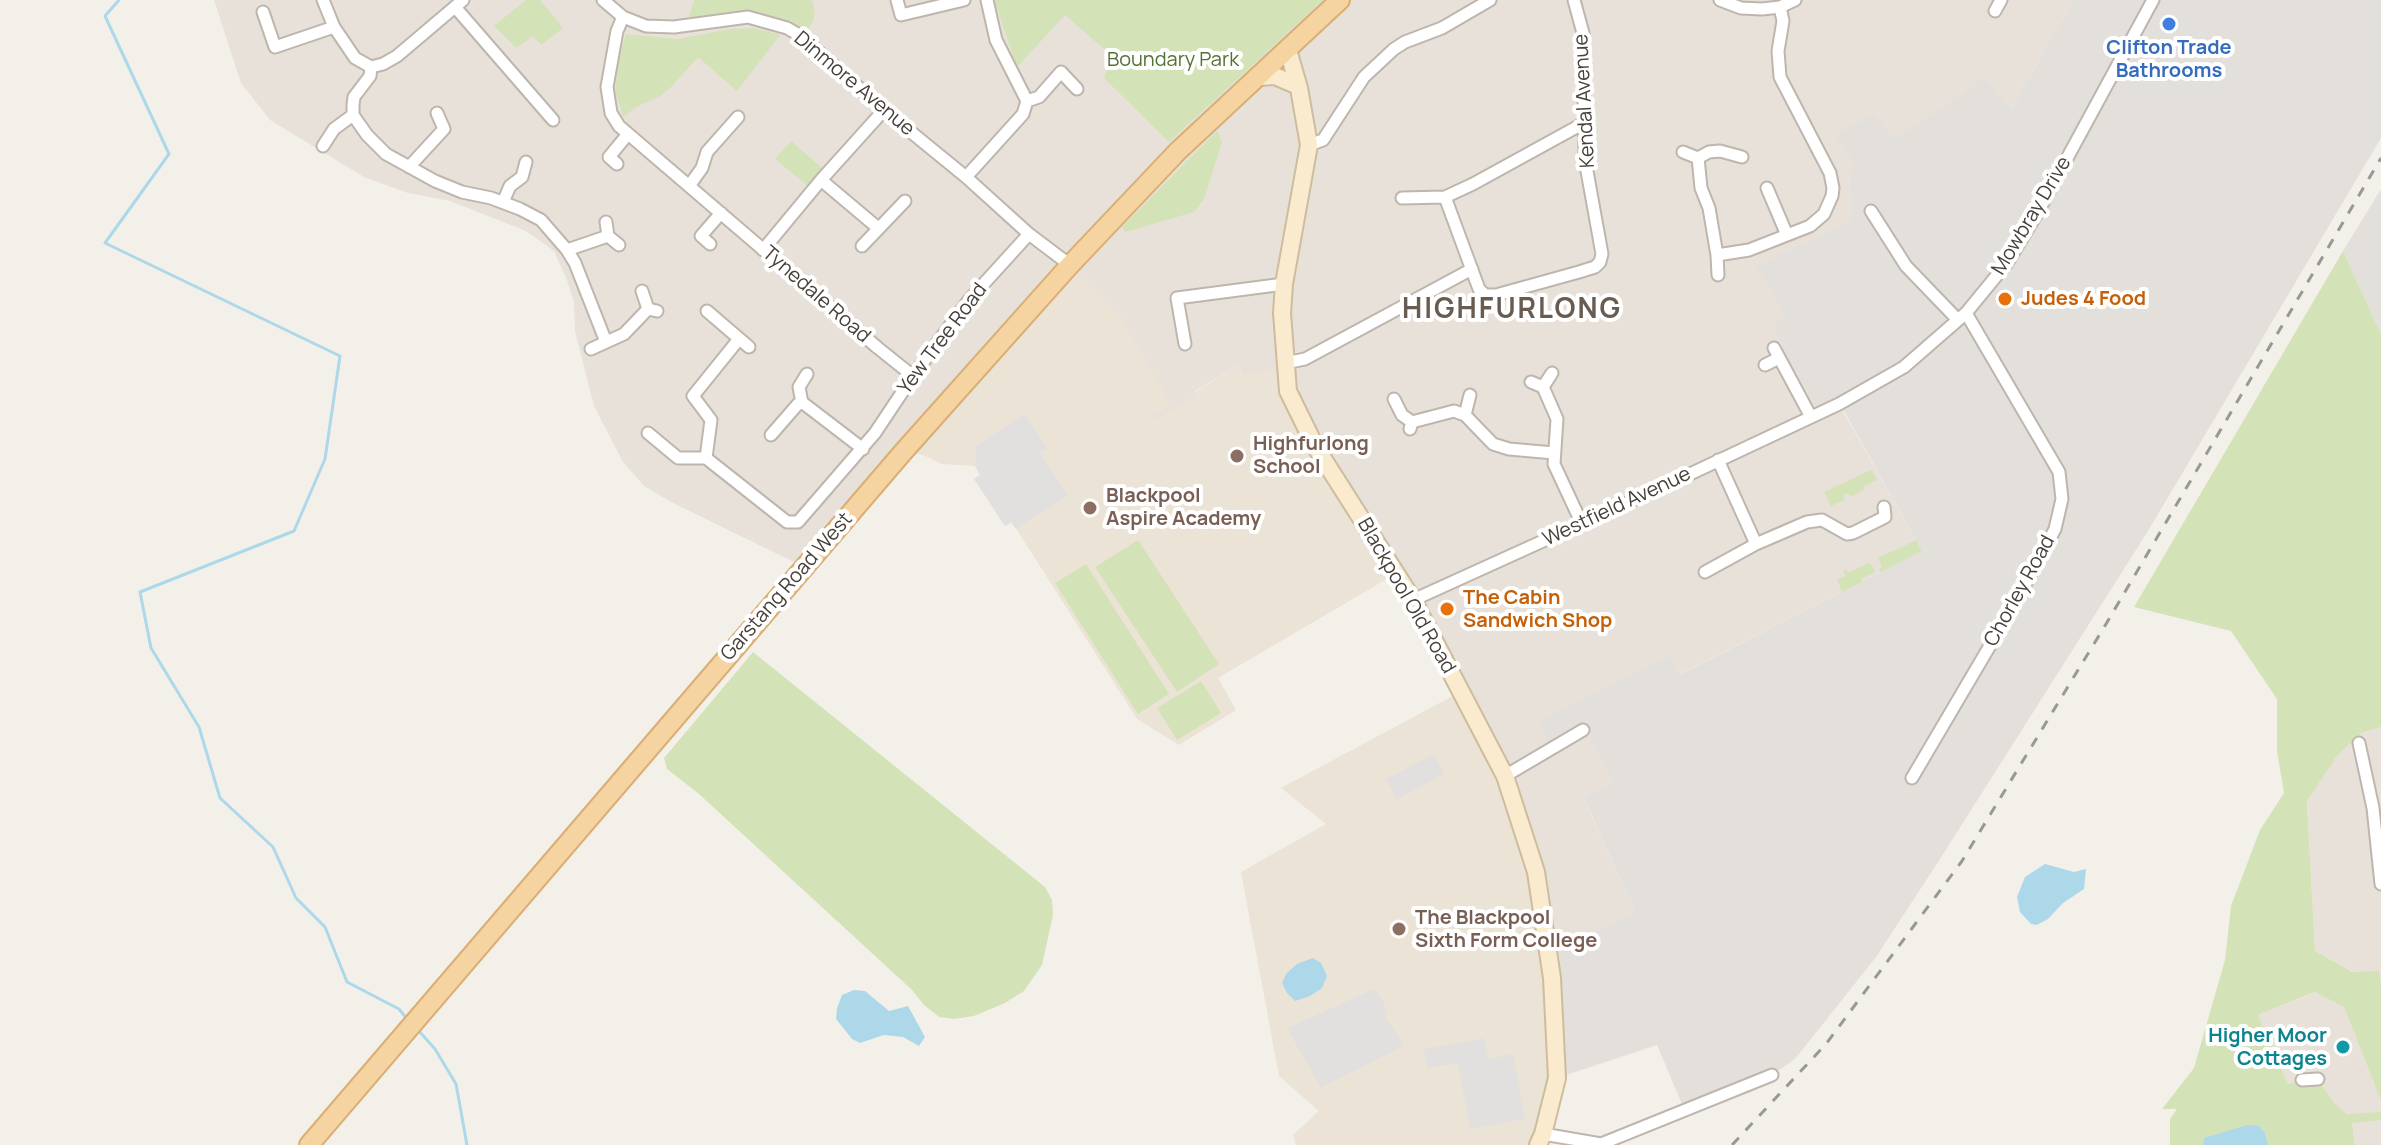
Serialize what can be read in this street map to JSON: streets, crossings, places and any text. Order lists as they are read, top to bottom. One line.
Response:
{"streets":{"main road":["Garstang Road West","Blackpool Old Road"],"street":["Dinmore Avenue","Kendal Avenue","Mowbray Drive","Tynedale Road","Yew Tree Road","Westfield Avenue","Chorley Road"]},"crossings":[["Dinmore Avenue","Tynedale Road"],["Dinmore Avenue","Yew Tree Road"],["Dinmore Avenue","Garstang Road West"],["Mowbray Drive","Westfield Avenue"],["Mowbray Drive","Chorley Road"],["Tynedale Road","Yew Tree Road"],["Westfield Avenue","Blackpool Old Road"],["Garstang Road West","Blackpool Old Road"]],"districts":["HIGHFURLONG"],"parks":["Boundary Park"],"places":["Clifton Trade Bathrooms","Judes 4 Food","Highfurlong School","Blackpool Aspire Academy","The Cabin Sandwich Shop","The Blackpool Sixth Form College","Higher Moor Cottages"]}
